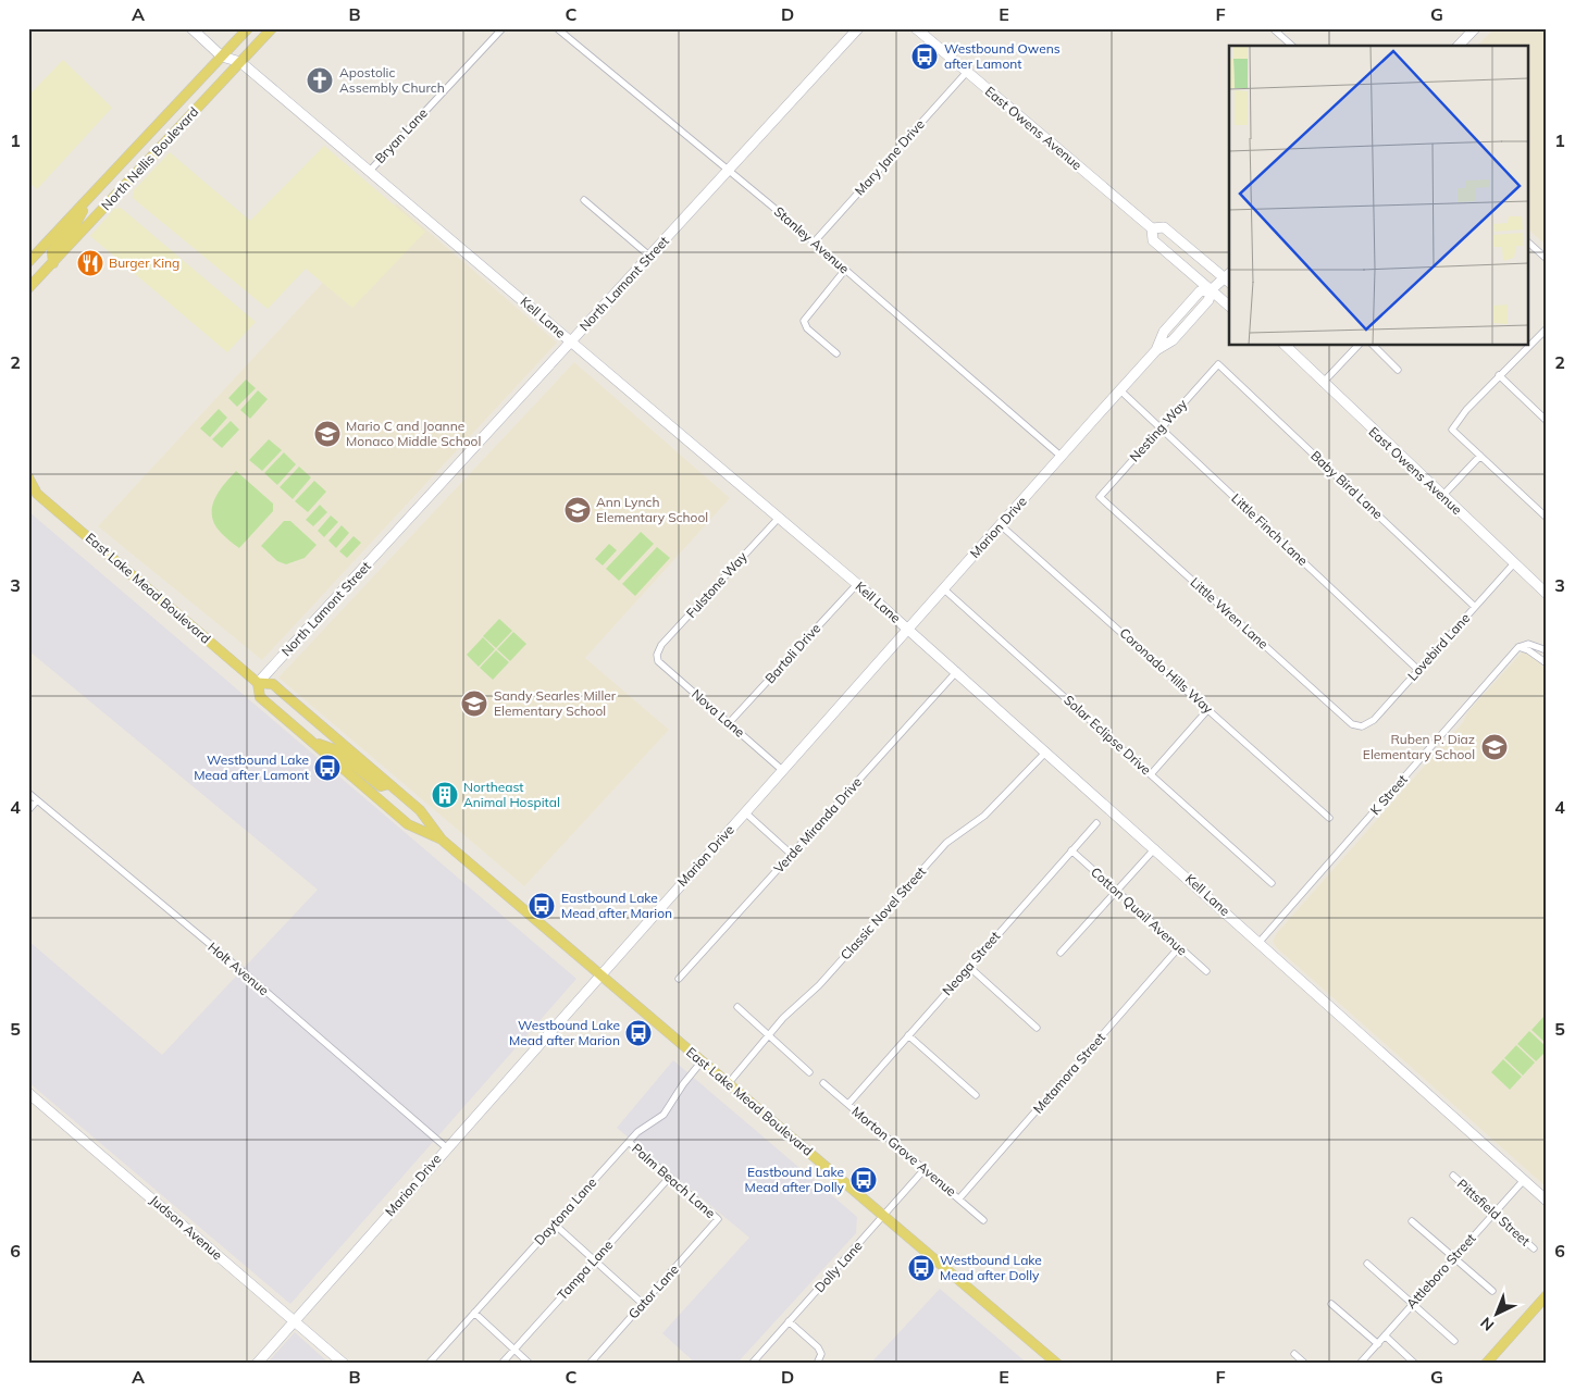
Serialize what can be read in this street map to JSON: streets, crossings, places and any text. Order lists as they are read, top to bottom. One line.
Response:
{"streets":{"main road":["North Nellis Boulevard","East Lake Mead Boulevard"],"street":["East Owens Avenue","Bryan Lane","Mary Jane Drive","Stanley Avenue","North Lamont Street","Kell Lane","Nesting Way","Baby Bird Lane","Marion Drive","Little Finch Lane","Fulstone Way","Little Wren Lane","Lovebird Lane","Bartoli Drive","Coronado Hills Way","Nova Lane","Solar Eclipse Drive","K Street","Verde Miranda Drive","Cotton Quail Avenue","Classic Novel Street","Neoga Street","Holt Avenue","Metamora Street","Morton Grove Avenue","Palm Beach Lane","Daytona Lane","Pittsfield Street","Judson Avenue","Dolly Lane","Tampa Lane","Attleboro Street","Gator Lane"]},"crossings":[["East Owens Avenue","Mary Jane Drive"],["East Owens Avenue","Marion Drive"],["East Owens Avenue","Lovebird Lane"],["Bryan Lane","Kell Lane"],["Mary Jane Drive","Stanley Avenue"],["North Nellis Boulevard","Kell Lane"],["Stanley Avenue","North Lamont Street"],["Stanley Avenue","Marion Drive"],["North Lamont Street","Kell Lane"],["North Lamont Street","East Lake Mead Boulevard"],["Kell Lane","Marion Drive"],["Kell Lane","Fulstone Way"],["Kell Lane","Bartoli Drive"],["Kell Lane","K Street"],["Kell Lane","Verde Miranda Drive"],["Kell Lane","Classic Novel Street"],["Kell Lane","Attleboro Street"],["Nesting Way","Baby Bird Lane"],["Nesting Way","Little Finch Lane"],["Nesting Way","Little Wren Lane"],["Baby Bird Lane","Lovebird Lane"],["Marion Drive","Little Finch Lane"],["Marion Drive","East Lake Mead Boulevard"],["Marion Drive","Coronado Hills Way"],["Marion Drive","Nova Lane"],["Marion Drive","Solar Eclipse Drive"],["Marion Drive","Holt Avenue"],["Marion Drive","Judson Avenue"],["Little Finch Lane","Lovebird Lane"],["Fulstone Way","Nova Lane"],["East Lake Mead Boulevard","Classic Novel Street"],["East Lake Mead Boulevard","Daytona Lane"],["East Lake Mead Boulevard","Dolly Lane"],["Little Wren Lane","Lovebird Lane"],["Bartoli Drive","Nova Lane"],["Cotton Quail Avenue","Neoga Street"],["Cotton Quail Avenue","Metamora Street"],["Neoga Street","Morton Grove Avenue"],["Metamora Street","Morton Grove Avenue"],["Morton Grove Avenue","Dolly Lane"],["Palm Beach Lane","Daytona Lane"],["Palm Beach Lane","Tampa Lane"],["Palm Beach Lane","Gator Lane"],["Pittsfield Street","Attleboro Street"]],"places":{"bus stop":["Westbound Owens after Lamont","Westbound Lake Mead after Lamont","Eastbound Lake Mead after Marion","Westbound Lake Mead after Marion","Eastbound Lake Mead after Dolly","Westbound Lake Mead after Dolly"],"church":["Apostolic Assembly Church"],"restaurant":["Burger King"],"school or university":["Mario C and Joanne Monaco Middle School","Ann Lynch Elementary School","Sandy Searles Miller Elementary School","Ruben P. Diaz Elementary School"],"building":["Northeast Animal Hospital"]},"north":"bottom left","grid":{"columns":["A","B","C","D","E","F","G"],"rows":["1","2","3","4","5","6"]}}
